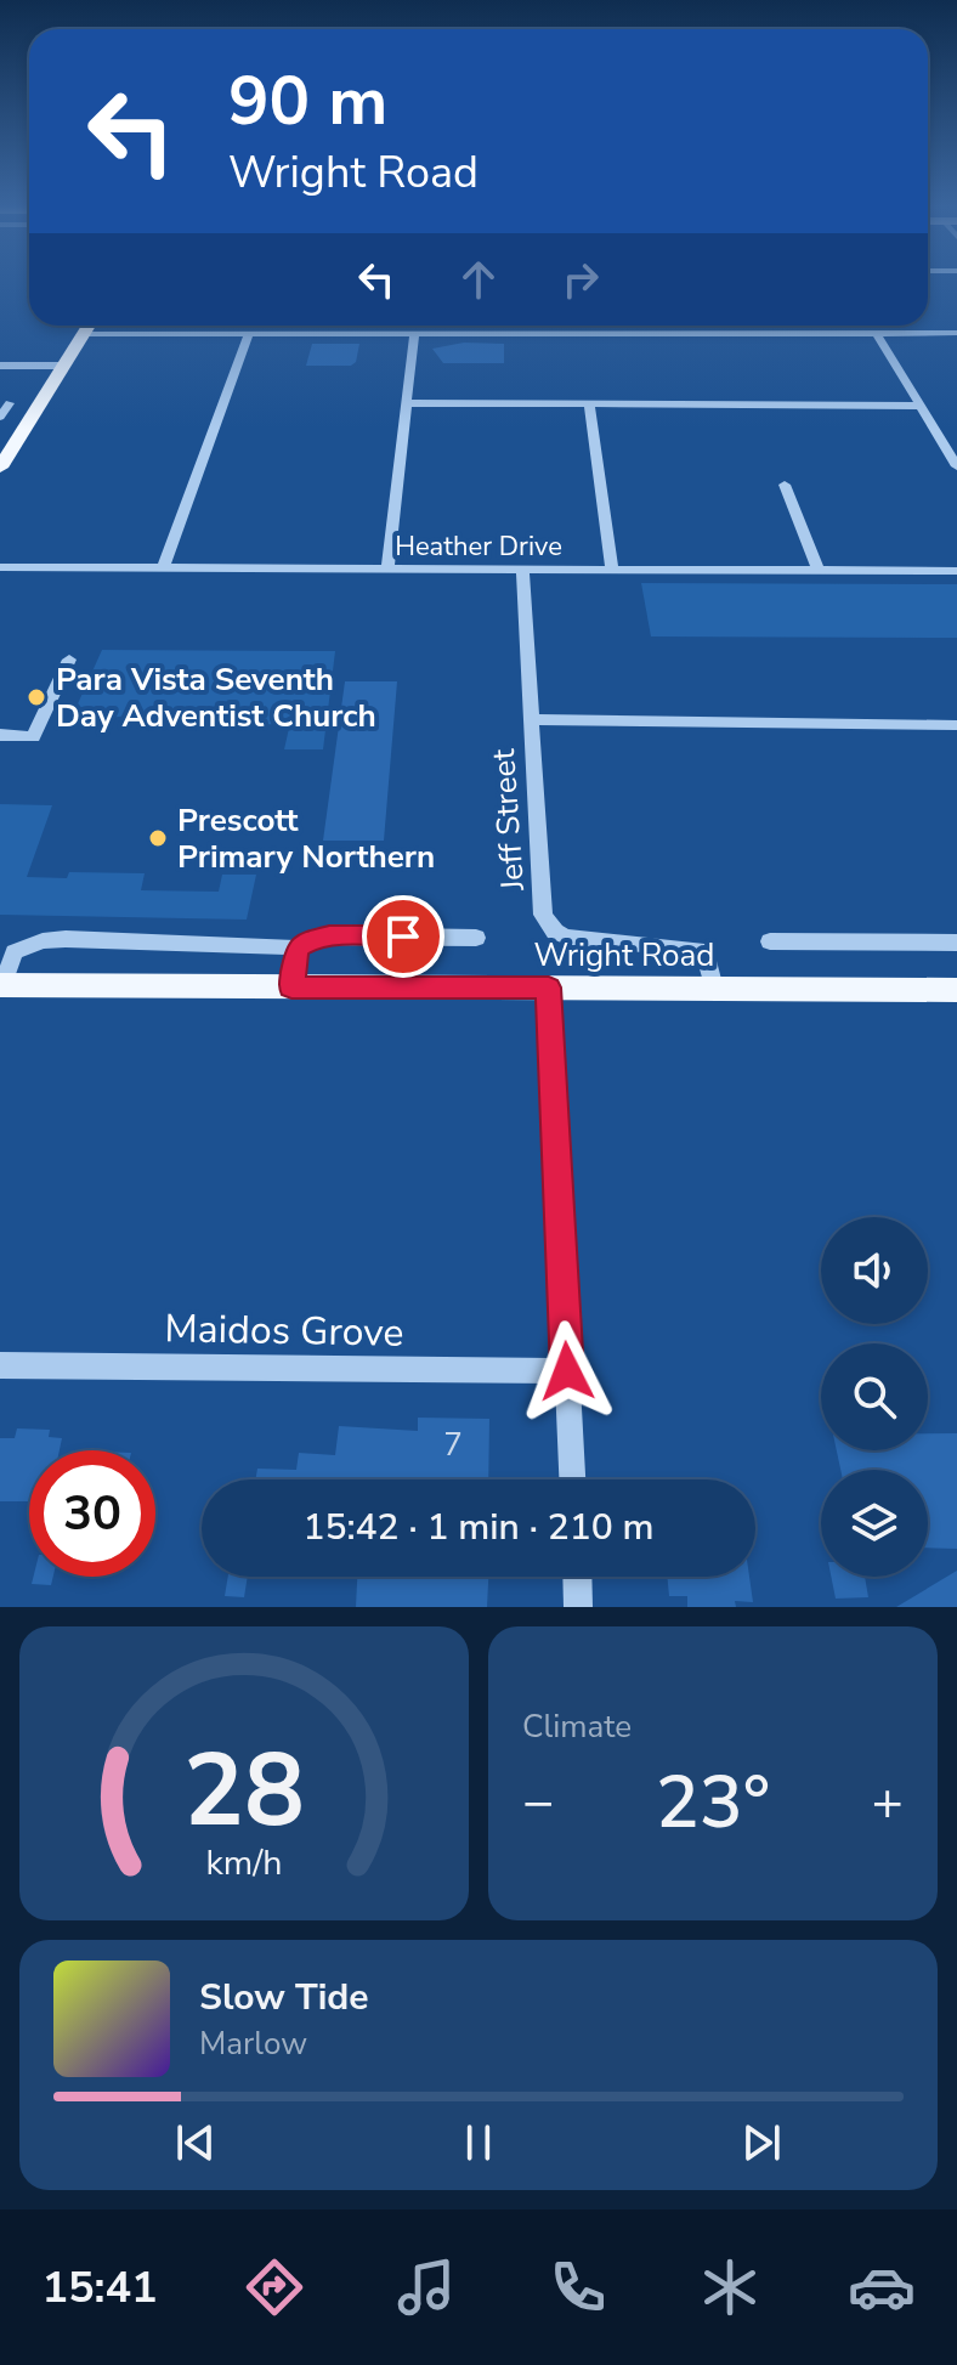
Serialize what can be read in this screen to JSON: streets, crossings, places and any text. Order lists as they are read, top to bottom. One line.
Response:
{"streets":{"main road":["Wright Road"],"street":["Heather Drive","Jeff Street","Maidos Grove"]},"crossings":[["Heather Drive","Jeff Street"],["Jeff Street","Wright Road"]],"places":["Para Vista Seventh Day Adventist Church","Prescott Primary Northern"],"house_numbers":["7"],"page":{"turn":["90 m","Wright Road"],"limit":"30","trip":"15:42 · 1 min · 210 m","tile":"Climate","heat":["−","23°","+"],"song":["Slow Tide","Marlow"],"tabs":"15:41","gauge":["28","km/h"]}}
